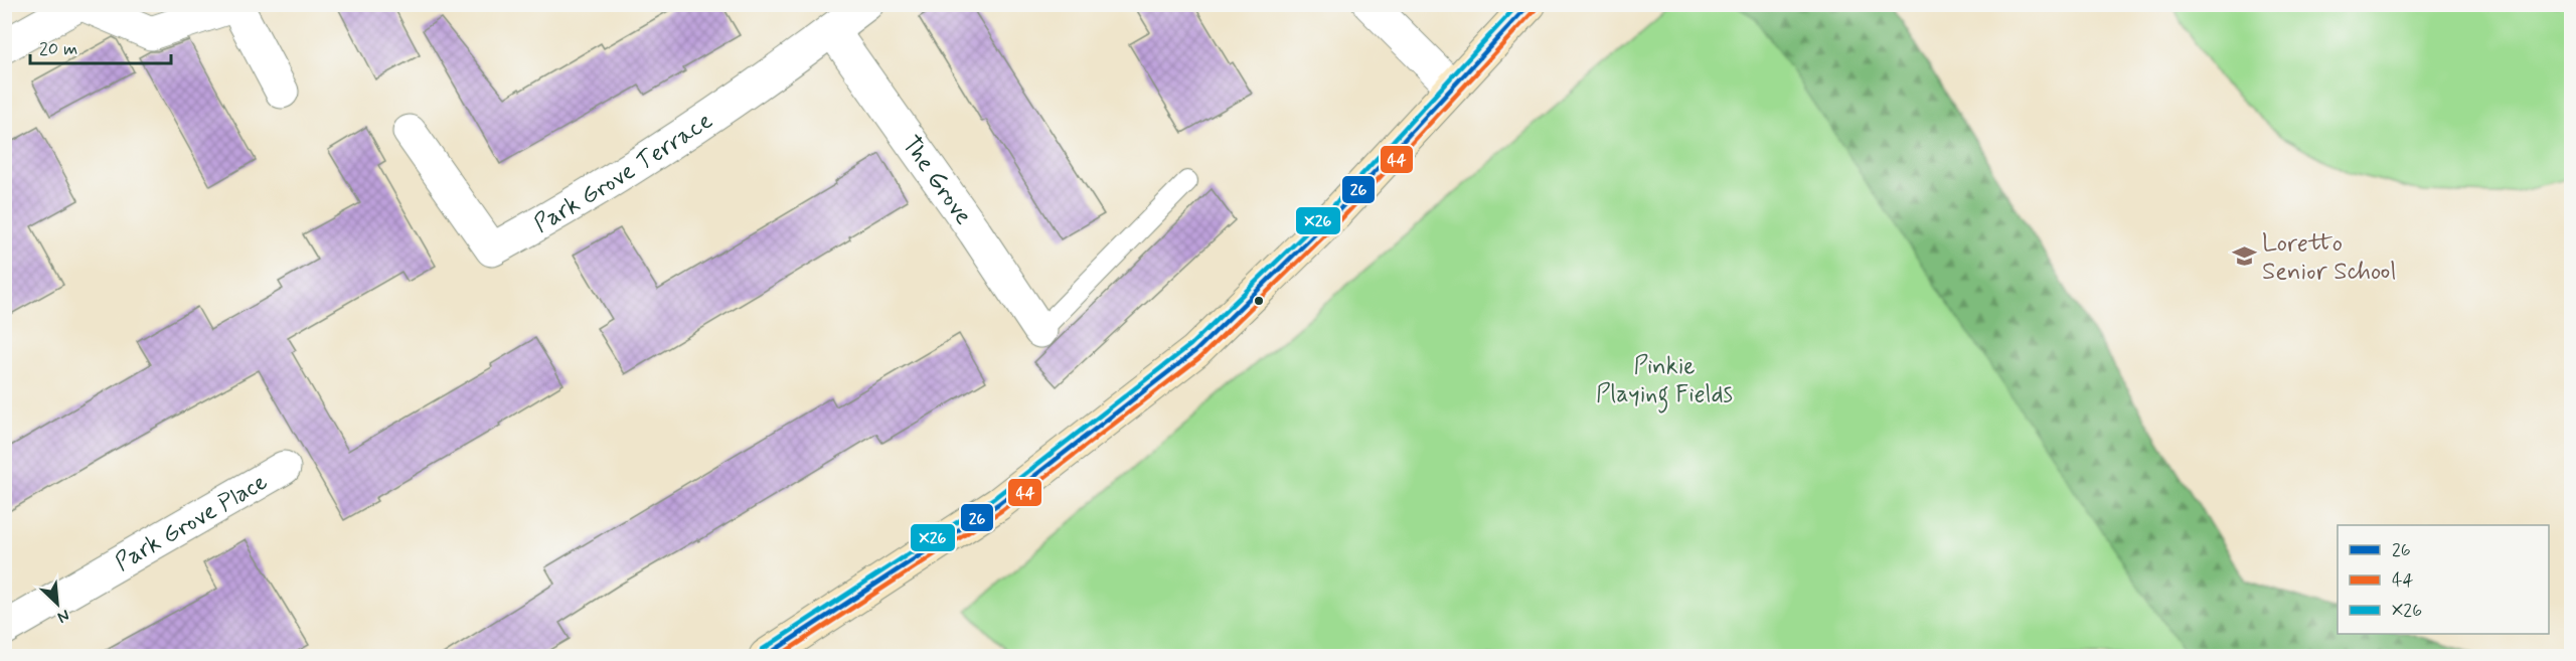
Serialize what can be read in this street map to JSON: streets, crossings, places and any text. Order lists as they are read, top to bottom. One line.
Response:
{"streets":{"street":["Park Grove Terrace","The Grove","Park Grove Place"]},"crossings":[["Park Grove Terrace","The Grove"]],"parks":["Pinkie Playing Fields"],"places":{"school or university":["Loretto Senior School"]},"lines":["transit line 26","transit line X26","transit line 44"],"legend":["26","44","X26"],"scale_bar":"20 m","north":"bottom right"}
